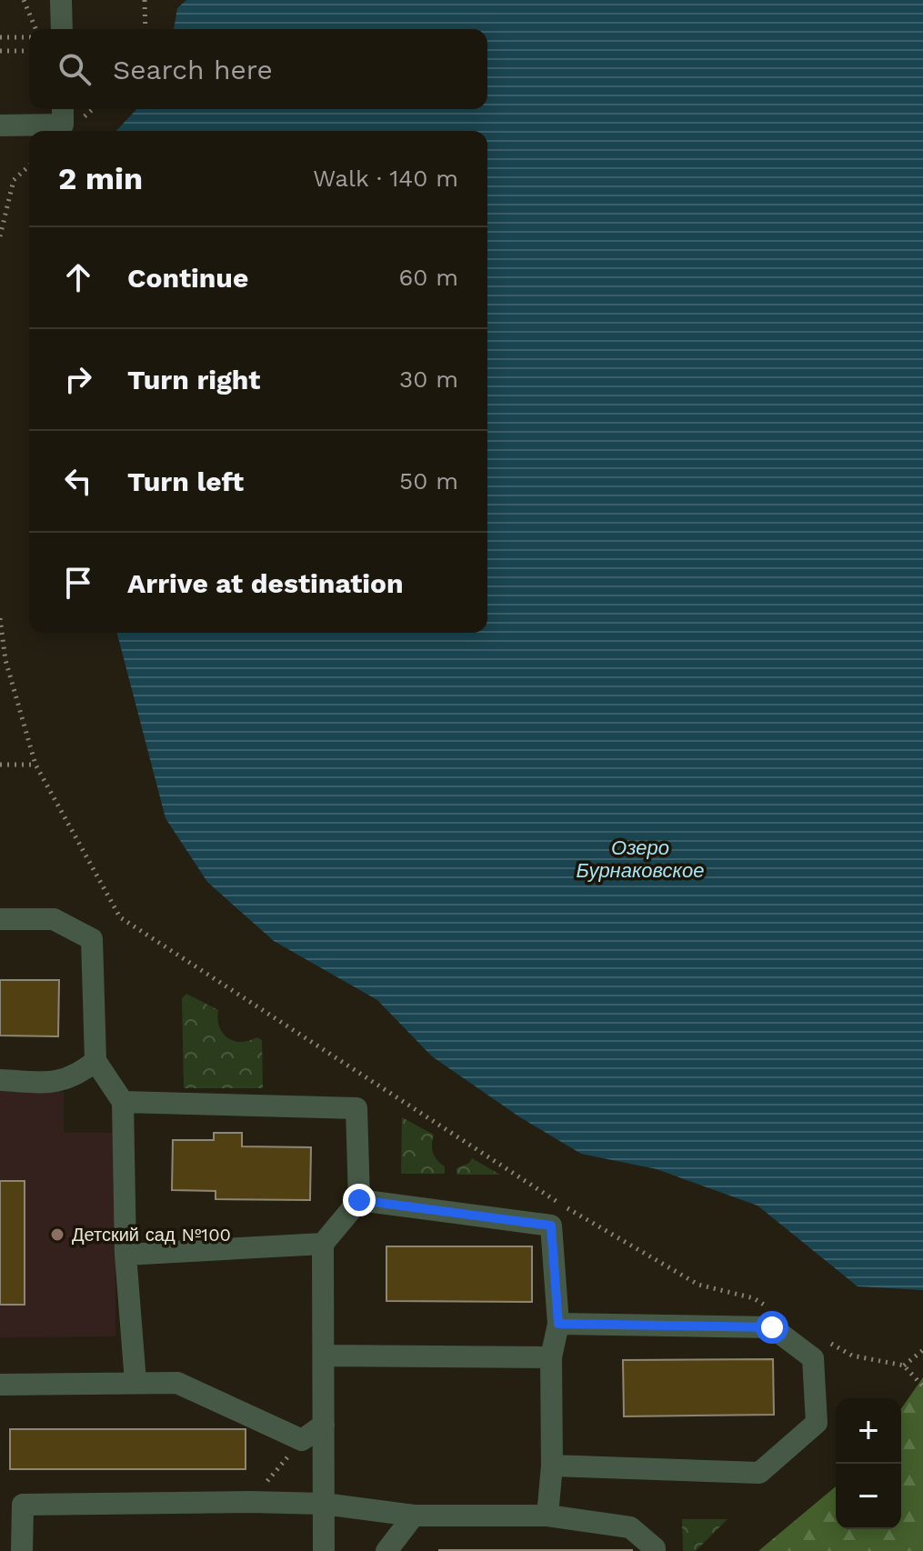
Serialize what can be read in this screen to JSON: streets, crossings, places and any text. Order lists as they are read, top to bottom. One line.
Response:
{"water":["Озеро Бурнаковское"],"places":["Детский сад №100"],"page":{"search":"Search here","heading":["2 min","Walk · 140 m"],"list":[["Continue","60 m"],["Turn right","30 m"],["Turn left","50 m"],"Arrive at destination"],"map_buttons":["+","−"]}}
